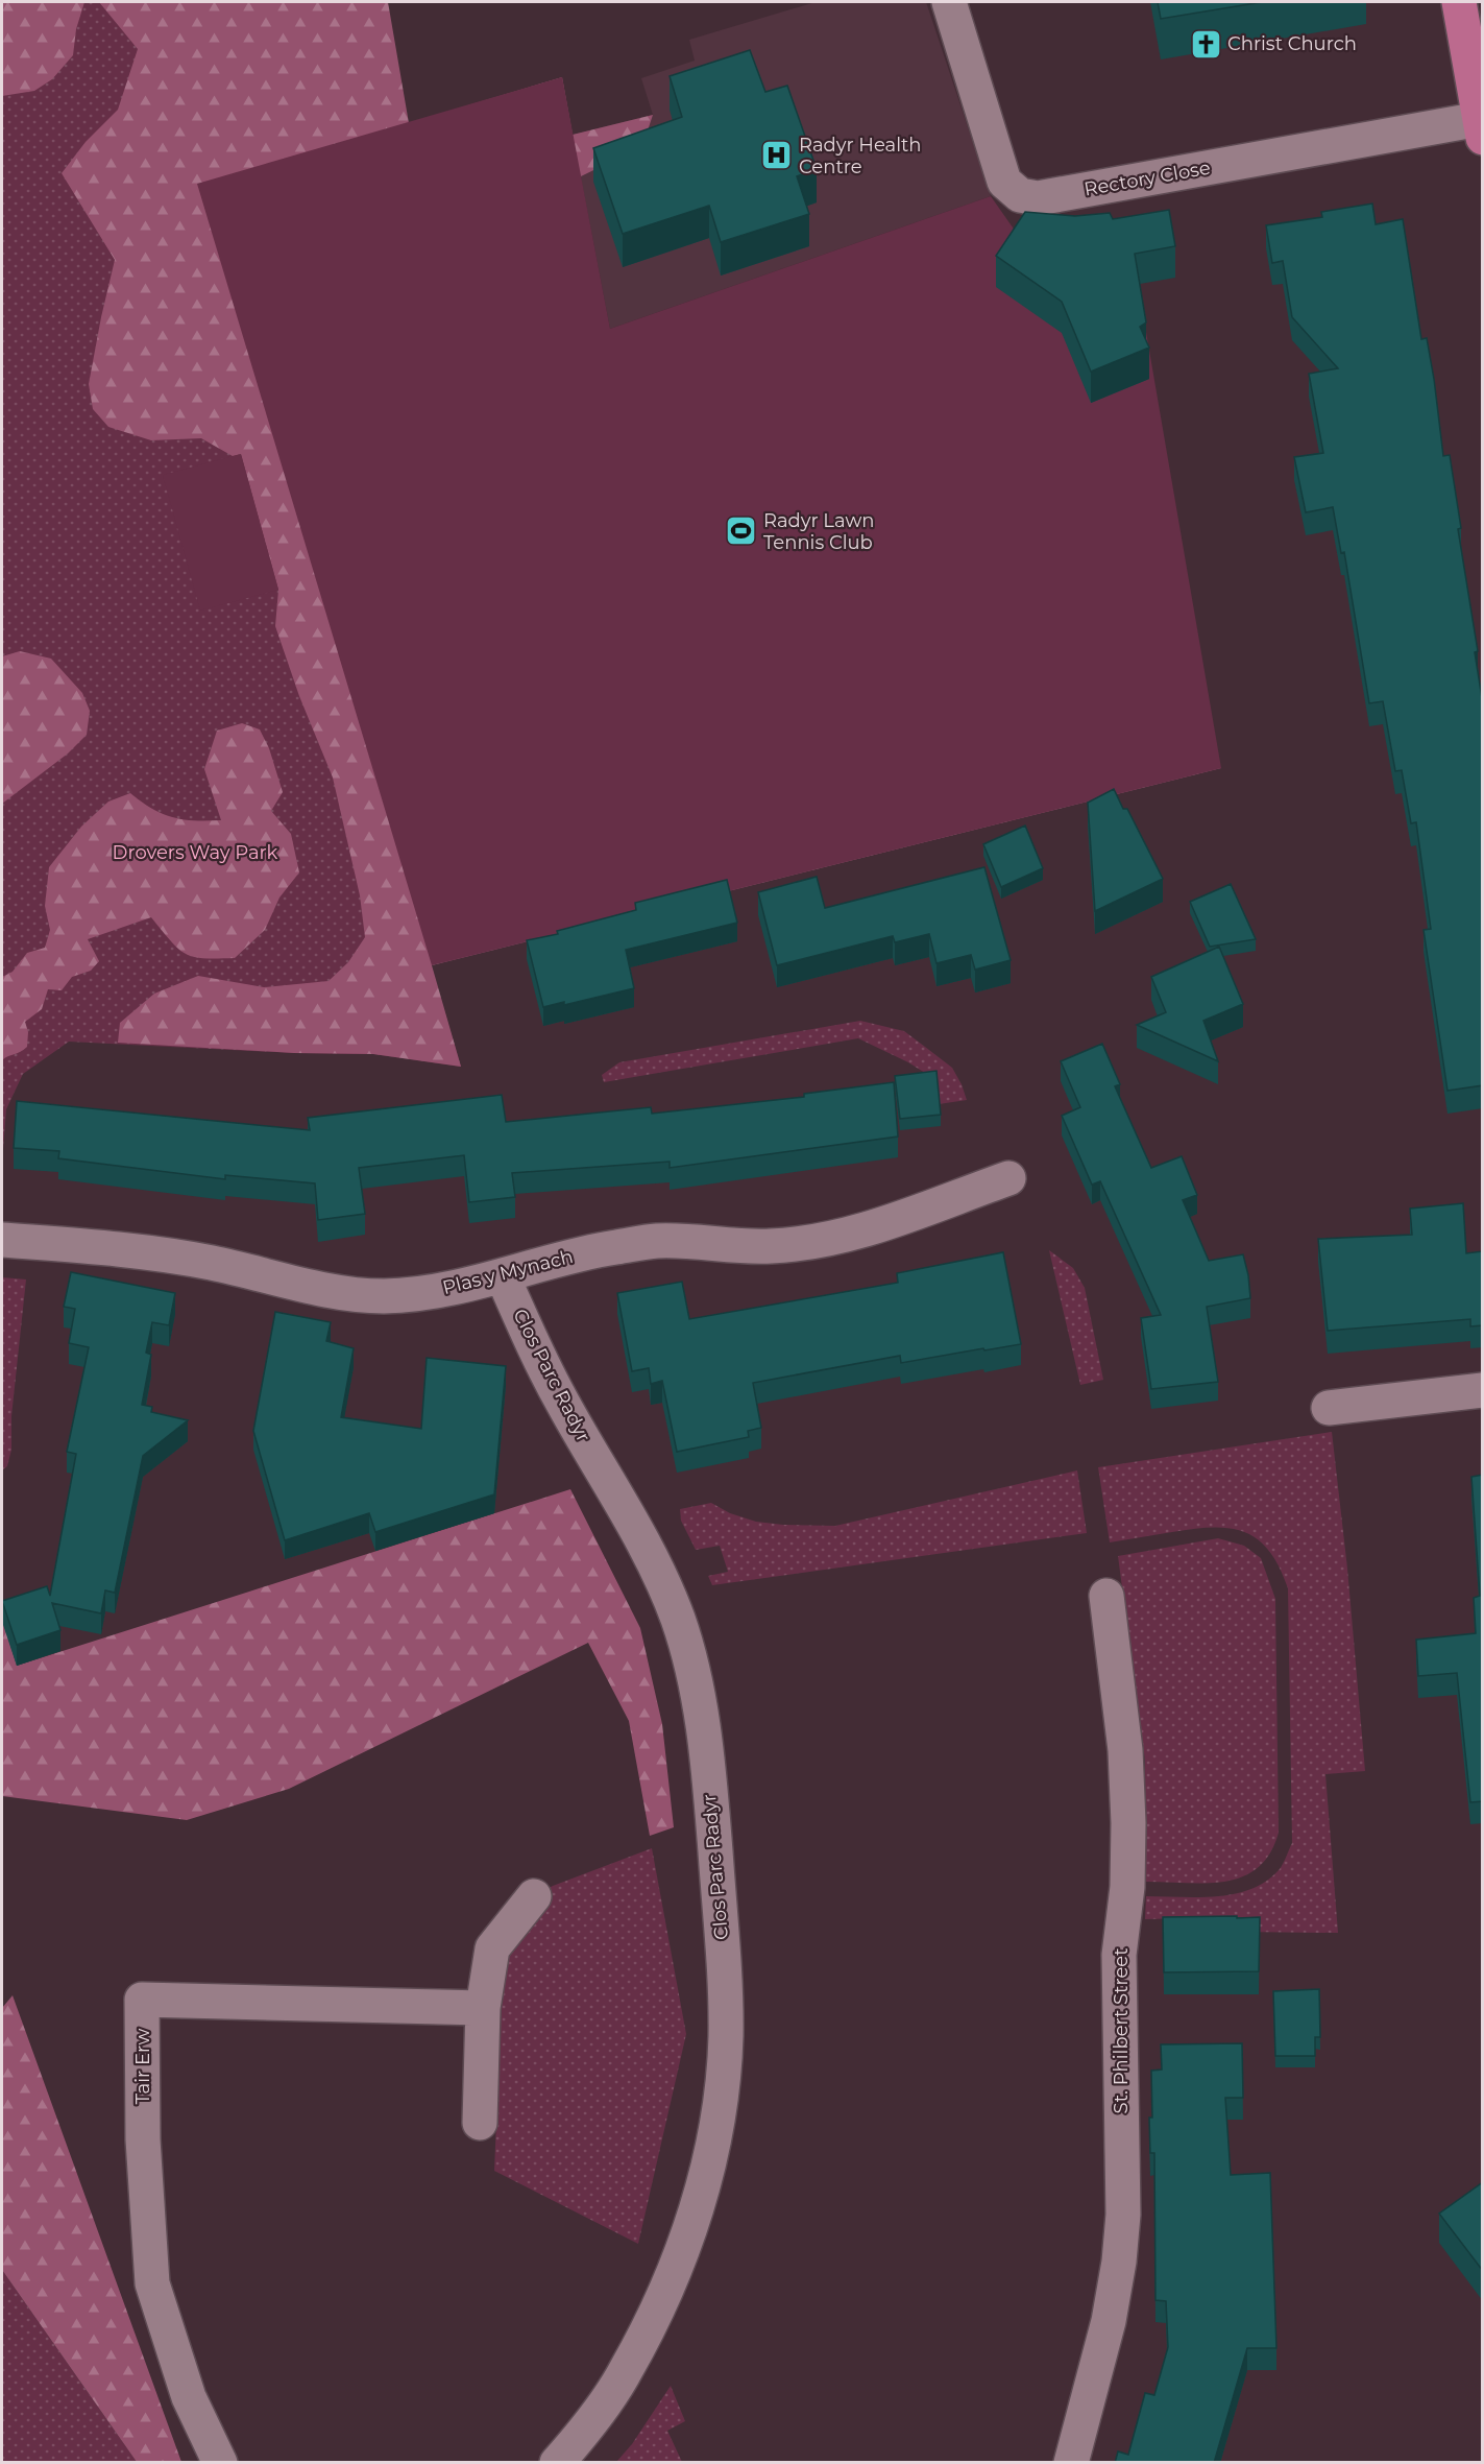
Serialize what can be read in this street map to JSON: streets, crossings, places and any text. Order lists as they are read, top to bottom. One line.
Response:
{"streets":{"street":["Rectory Close","Plas y Mynach","Clos Parc Radyr","St. Philbert Street","Tair Erw"]},"crossings":[["Plas y Mynach","Clos Parc Radyr"]],"parks":["Drovers Way Park"],"places":{"church":["Christ Church"],"hospital":["Radyr Health Centre"],"sports":["Radyr Lawn Tennis Club"]}}
